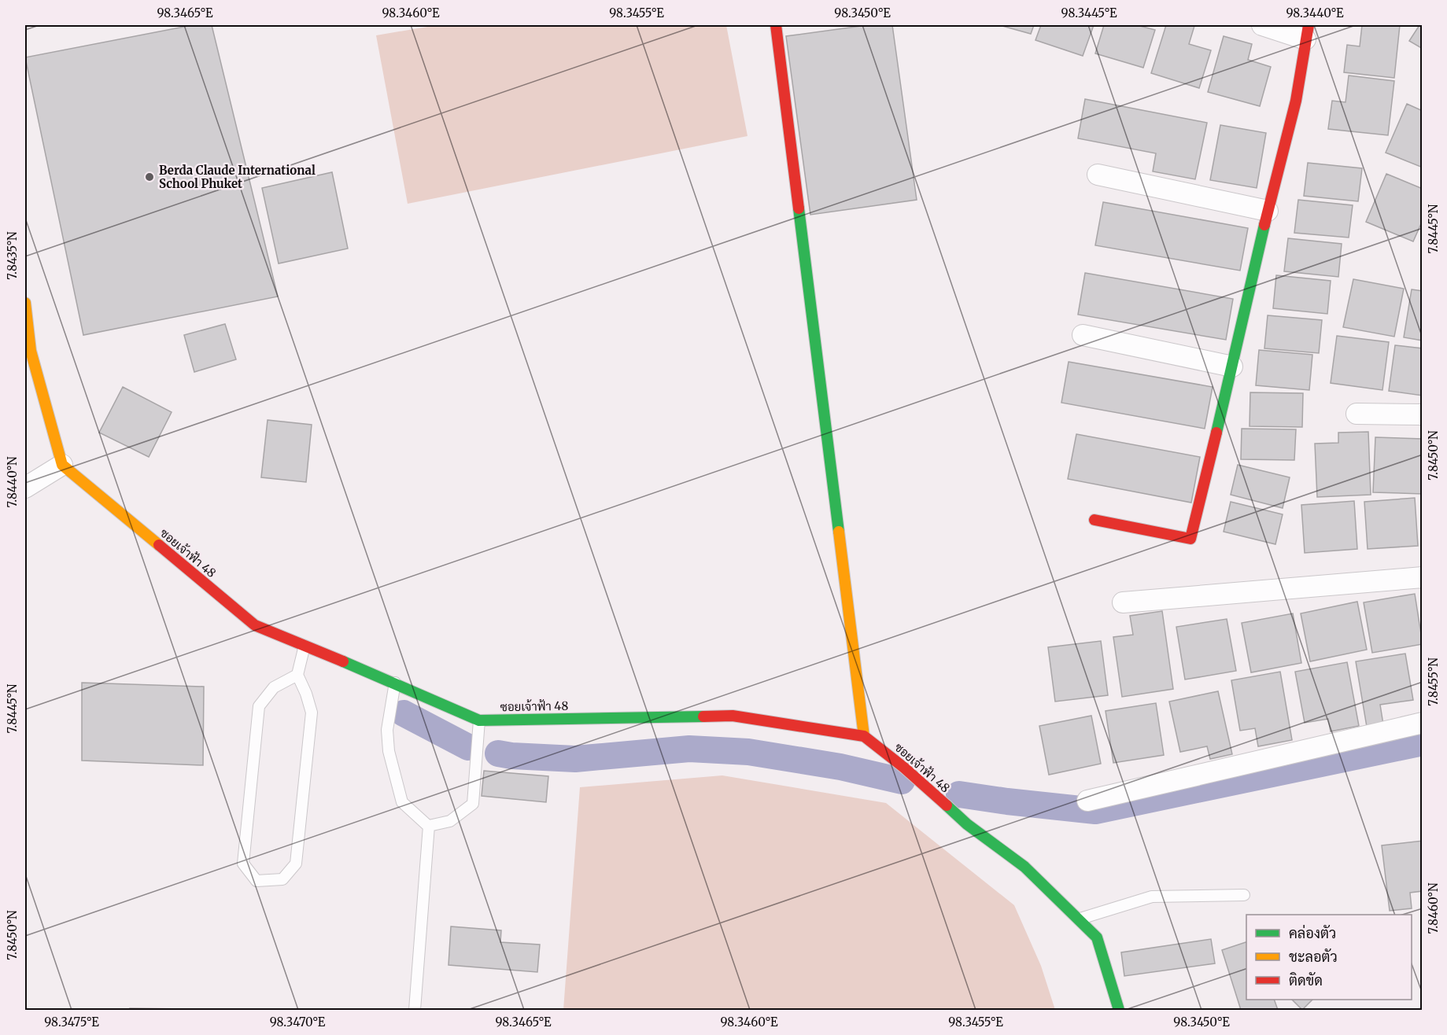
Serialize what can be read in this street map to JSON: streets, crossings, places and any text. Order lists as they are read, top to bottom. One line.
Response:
{"streets":{"street":["ซอยเจ้าฟ้า 48"]},"places":["Berda Claude International School Phuket"],"legend":["คล่องตัว","ชะลอตัว","ติดขัด"],"coordinates":["98.3465°E","98.3460°E","98.3455°E","98.3450°E","98.3445°E","98.3440°E","7.8445°N","7.8435°N","7.8450°N","7.8440°N","7.8455°N","7.8460°N","98.3475°E","98.3470°E"]}
